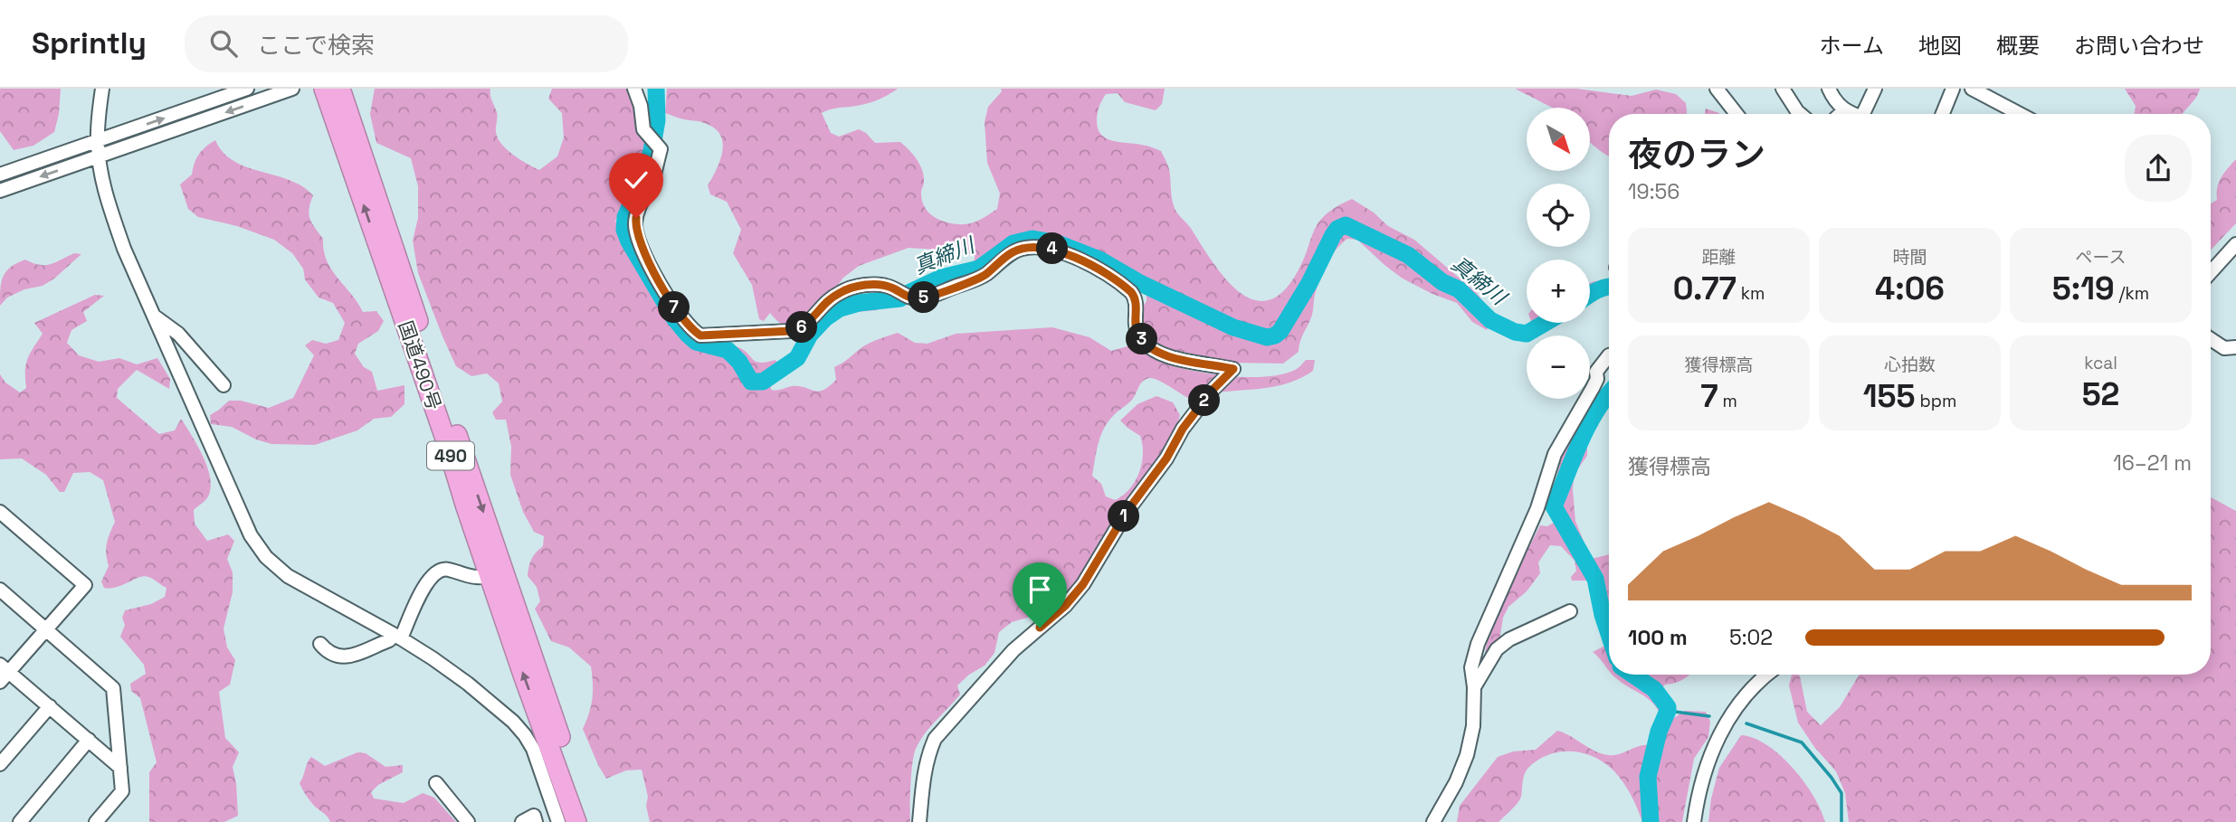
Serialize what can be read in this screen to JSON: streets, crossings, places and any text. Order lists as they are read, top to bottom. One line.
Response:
{"streets":{"highway":["国道490号","490"]},"water":["真締川"],"north":"bottom right","page":{"header":"Sprintly","search":"ここで検索","nav":["ホーム","地図","概要","お問い合わせ"],"map_buttons":["+","−"],"heading":["夜のラン","19:56"],"stats":[["距離","0.77 km"],["時間","4:06"],["ペース","5:19 /km"],["獲得標高","7 m"],["心拍数","155 bpm"],["kcal","52"]],"pins":["4","5","7","6","3","2","1"],"chart":["獲得標高","16–21 m"],"list":[{"name":"100 m","note":"5:02"}]}}
